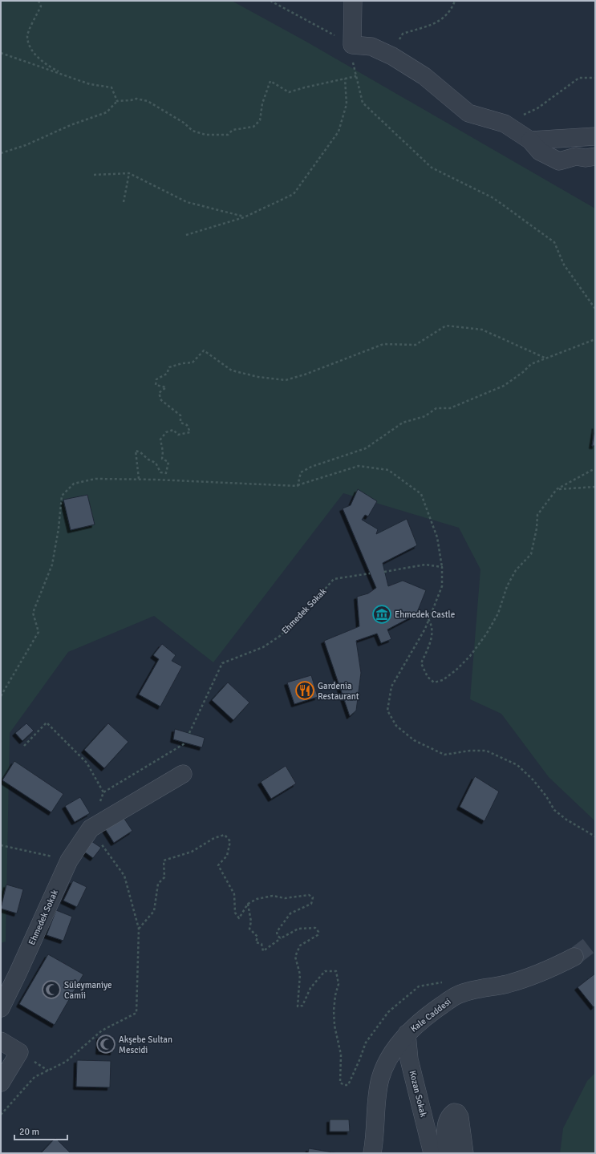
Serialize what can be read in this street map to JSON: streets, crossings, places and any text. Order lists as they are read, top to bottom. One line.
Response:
{"streets":{"street":["Ehmedek Sokak","Kale Caddesi","Kozan Sokak"]},"crossings":[["Kale Caddesi","Kozan Sokak"]],"places":{"museum":["Ehmedek Castle"],"restaurant":["Gardenia Restaurant"],"mosque":["Süleymaniye Camii","Akşebe Sultan Mescidi"]},"scale_bar":"20 m"}
